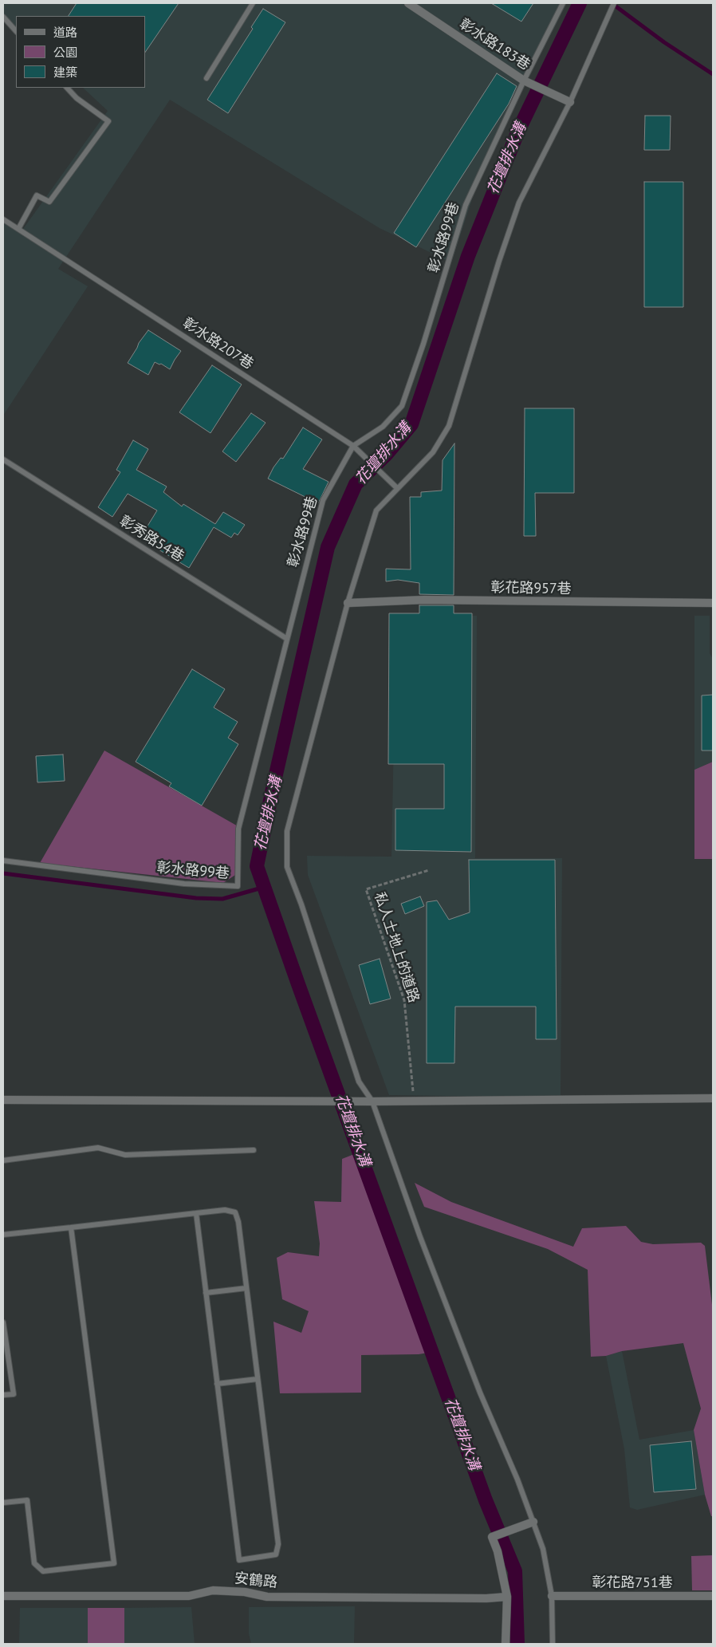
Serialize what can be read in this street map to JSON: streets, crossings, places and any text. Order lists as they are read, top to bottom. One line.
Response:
{"streets":{"street":["彰水路183巷","彰花路957巷","安鶴路","彰花路751巷"],"lane":["彰水路99巷","彰水路207巷","彰秀路54巷"],"path":["私人土地上的道路"]},"crossings":[["彰水路183巷","彰水路99巷"],["彰水路99巷","彰水路207巷"],["彰水路99巷","彰秀路54巷"]],"water":["花壇排水溝"],"legend":["道路","公園","建築"]}
